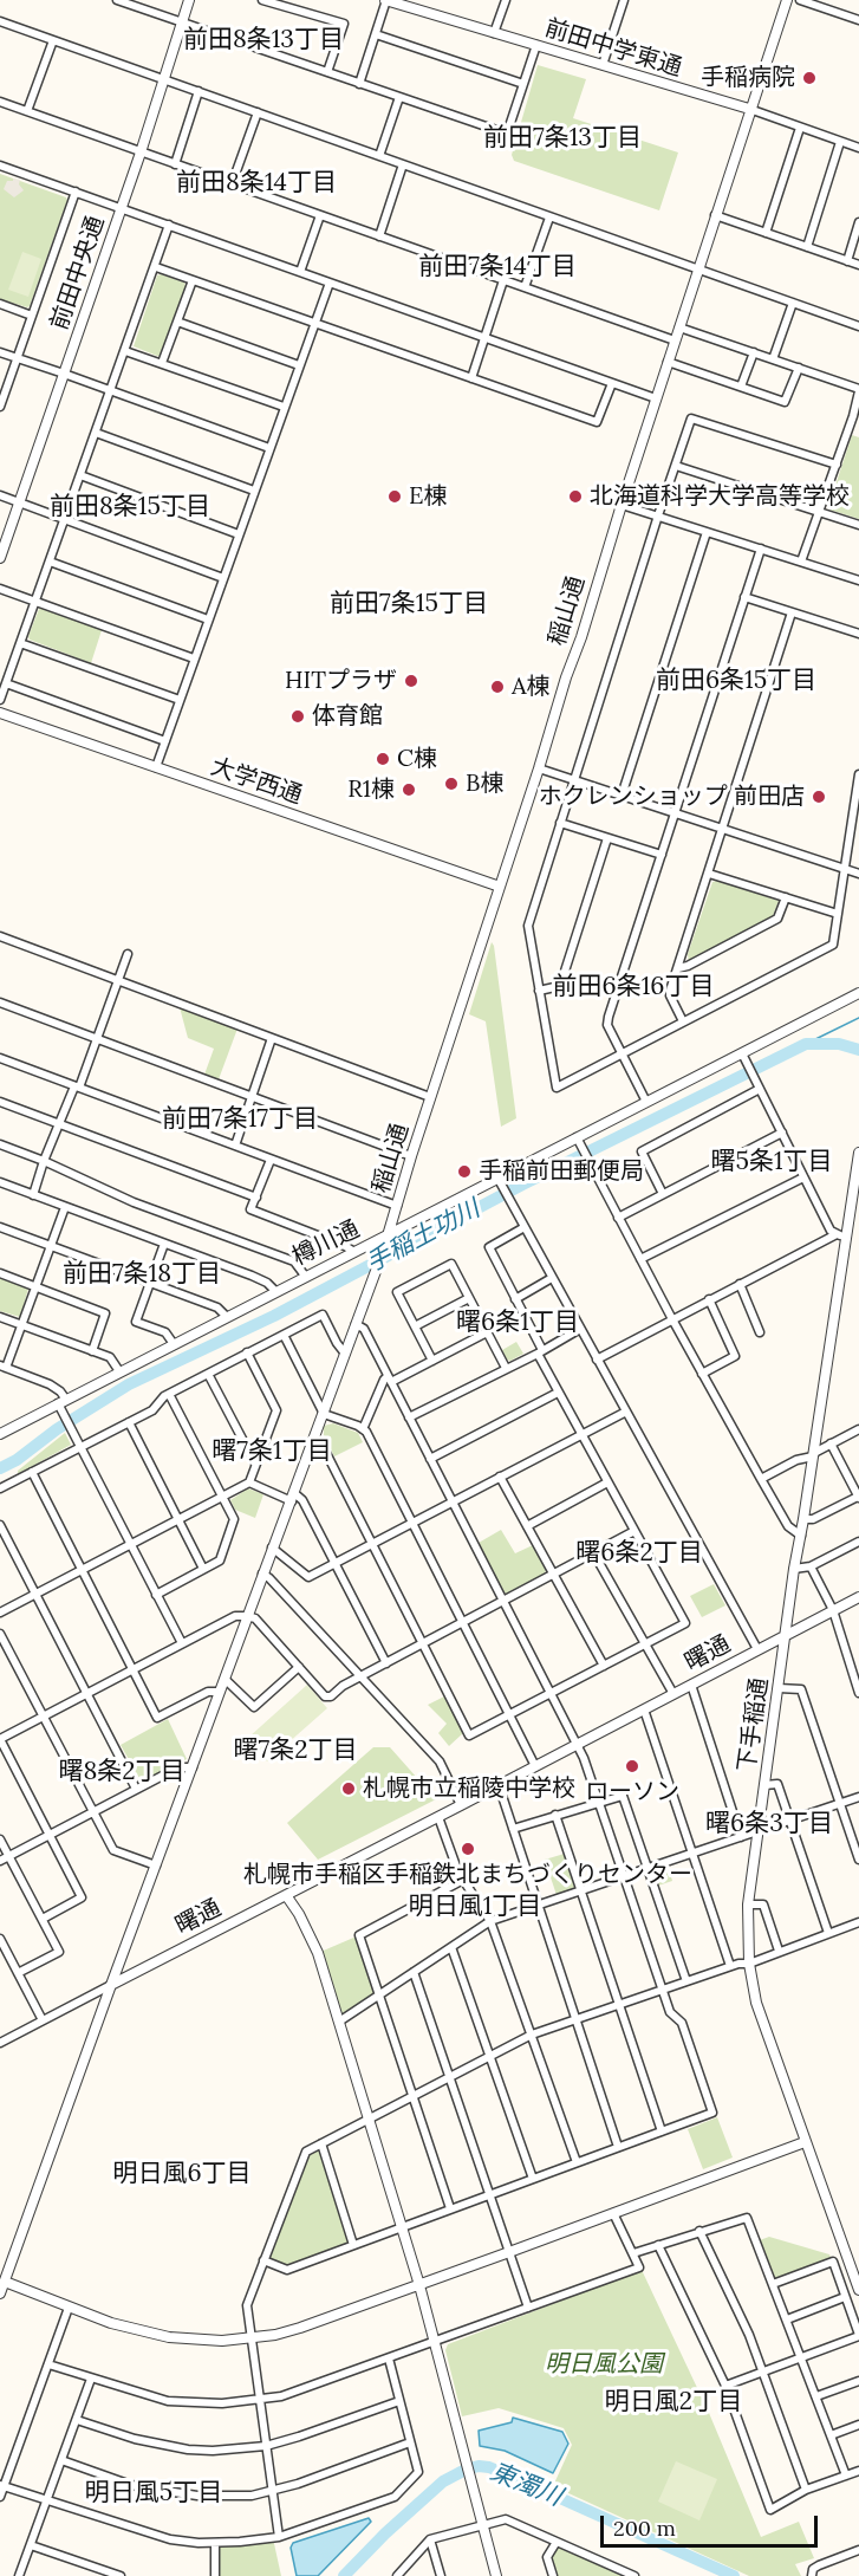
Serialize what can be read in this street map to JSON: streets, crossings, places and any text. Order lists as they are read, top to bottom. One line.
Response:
{"streets":{"street":["前田中学東通","前田中央通","稲山通","大学西通","樽川通","曙通","下手稲通"]},"crossings":[["前田中学東通","稲山通"],["稲山通","大学西通"],["稲山通","樽川通"],["稲山通","曙通"],["曙通","下手稲通"]],"districts":["前田8条13丁目","前田7条13丁目","前田8条14丁目","前田7条14丁目","前田8条15丁目","前田7条15丁目","前田6条15丁目","前田6条16丁目","前田7条17丁目","曙5条1丁目","前田7条18丁目","曙6条1丁目","曙7条1丁目","曙6条2丁目","曙7条2丁目","曙8条2丁目","曙6条3丁目","明日風1丁目","明日風6丁目","明日風2丁目","明日風5丁目"],"water":["手稲土功川","東濁川"],"parks":["明日風公園"],"places":["手稲病院","E棟","北海道科学大学高等学校","HITプラザ","A棟","体育館","C棟","B棟","R1棟","ホクレンショップ 前田店","手稲前田郵便局","ローソン","札幌市立稲陵中学校","札幌市手稲区手稲鉄北まちづくりセンター"],"scale_bar":"200 m"}
